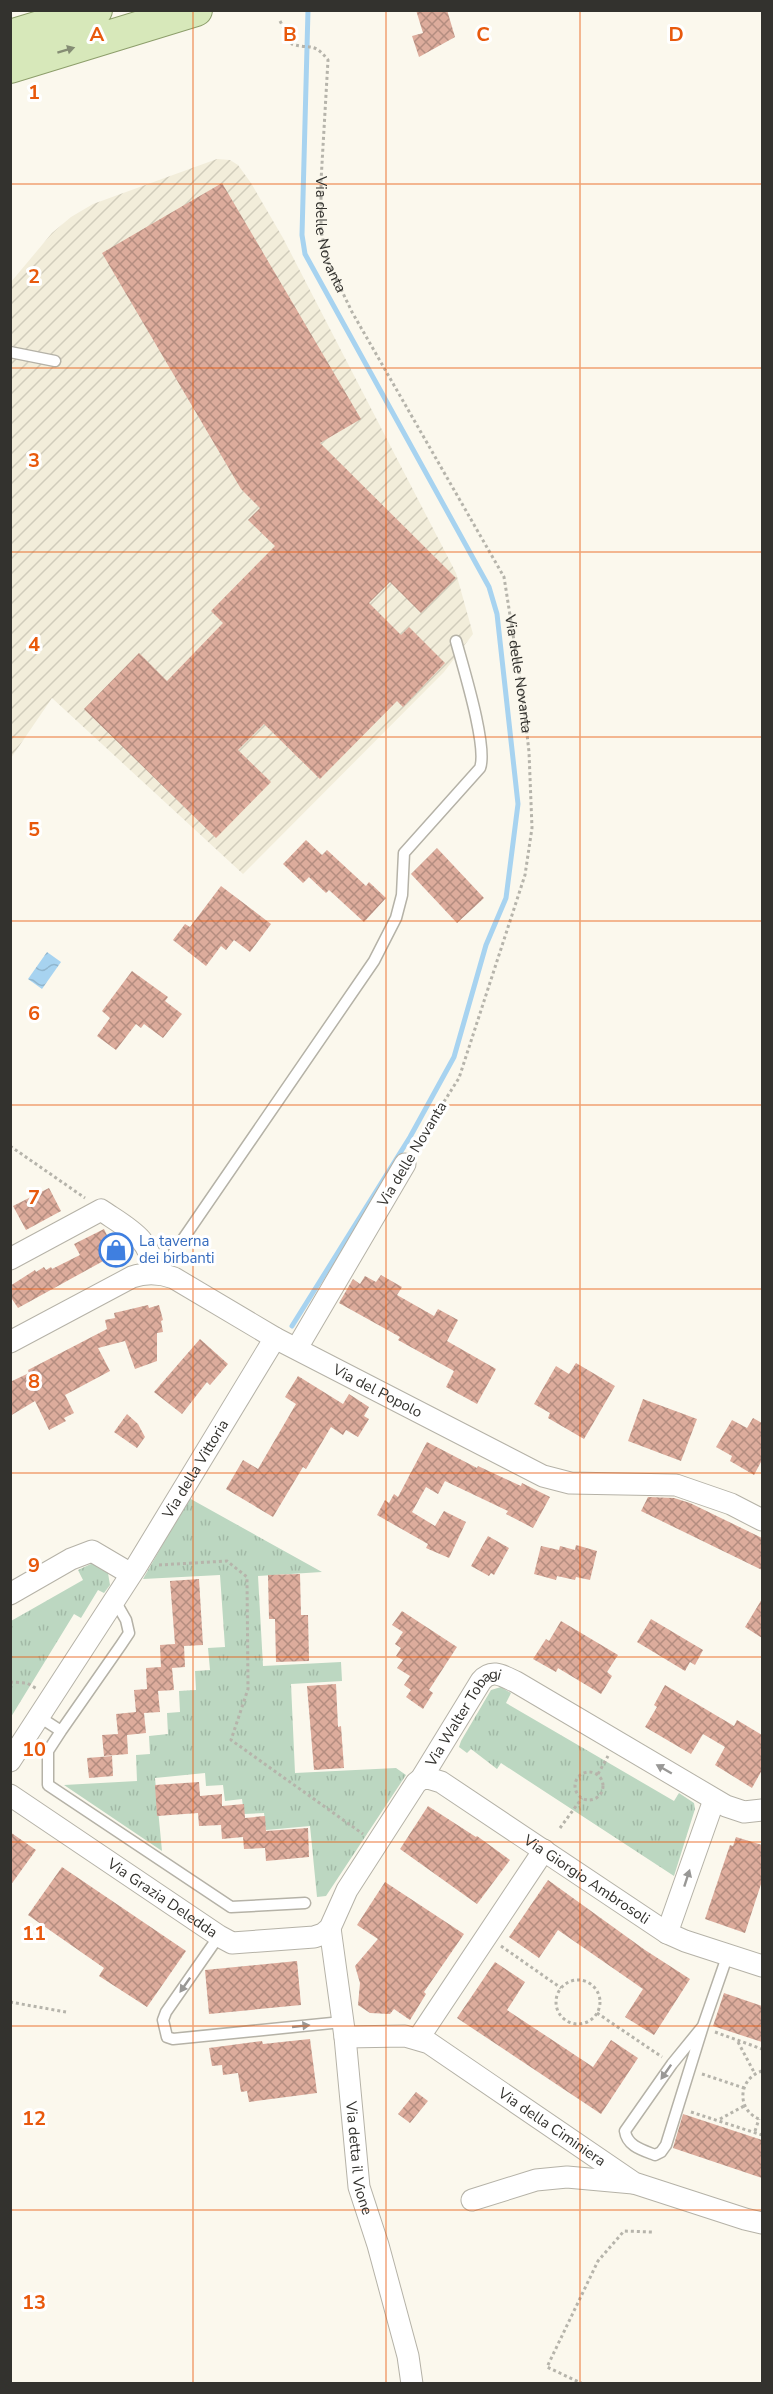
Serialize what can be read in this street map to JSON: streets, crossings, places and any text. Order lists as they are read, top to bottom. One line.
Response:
{"streets":{"street":["Via delle Novanta","Via del Popolo","Via della Vittoria","Via Walter Tobagi","Via Giorgio Ambrosoli","Via Grazia Deledda","Via della Ciminiera","Via detta il Vione"]},"crossings":[["Via delle Novanta","Via del Popolo"],["Via del Popolo","Via della Vittoria"],["Via Walter Tobagi","Via Giorgio Ambrosoli"],["Via Walter Tobagi","Via Grazia Deledda"],["Via Walter Tobagi","Via detta il Vione"],["Via Grazia Deledda","Via detta il Vione"],["Via della Ciminiera","Via detta il Vione"]],"places":{"shop":["La taverna dei birbanti"]},"grid":{"columns":["A","B","C","D"],"rows":["1","2","3","4","5","6","7","8","9","10","11","12","13"]}}
